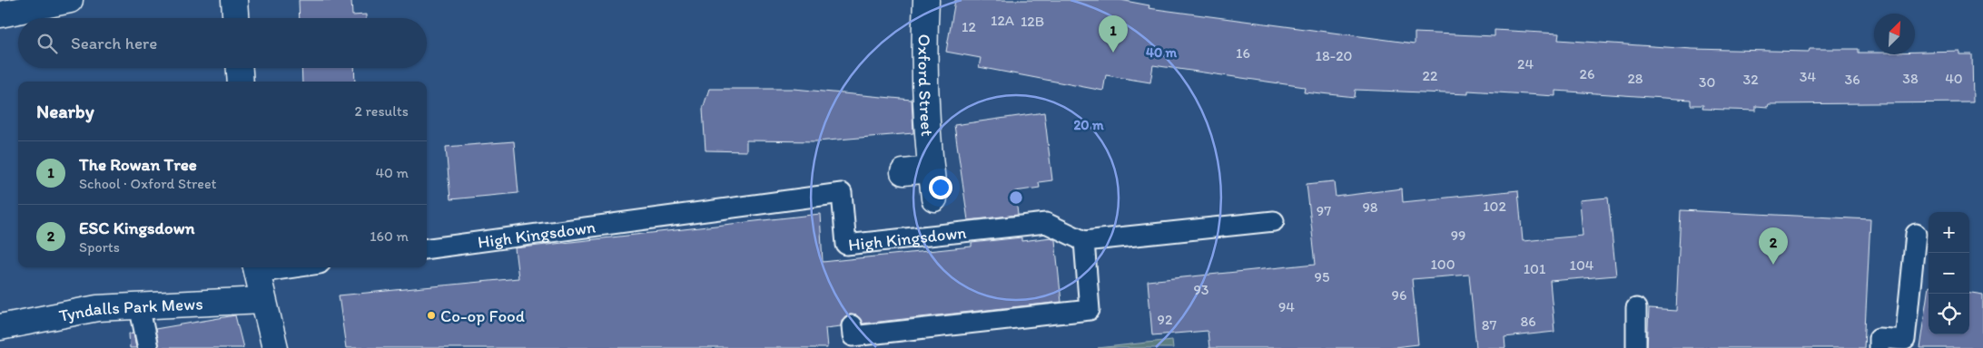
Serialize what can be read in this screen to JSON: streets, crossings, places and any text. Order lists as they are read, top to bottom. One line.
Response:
{"streets":{"street":["Oxford Street","Tyndalls Park Mews"],"lane":["High Kingsdown"]},"places":["Co-op Food"],"house_numbers":["12A","12B","12","16","18-20","24","26","22","34","28","38","40","32","36","30","102","98","97","99","100","104","101","95","93","96","94","92","86","87"],"north":"top right","page":{"pins":["1","2"],"search":"Search here","heading":["Nearby","2 results"],"list":[{"mark":"1","name":"The Rowan Tree","note":"School · Oxford Street","value":"40 m"},{"mark":"2","name":"ESC Kingsdown","note":"Sports","value":"160 m"}],"map_buttons":["+","−"]},"rings":["40 m","20 m"]}
